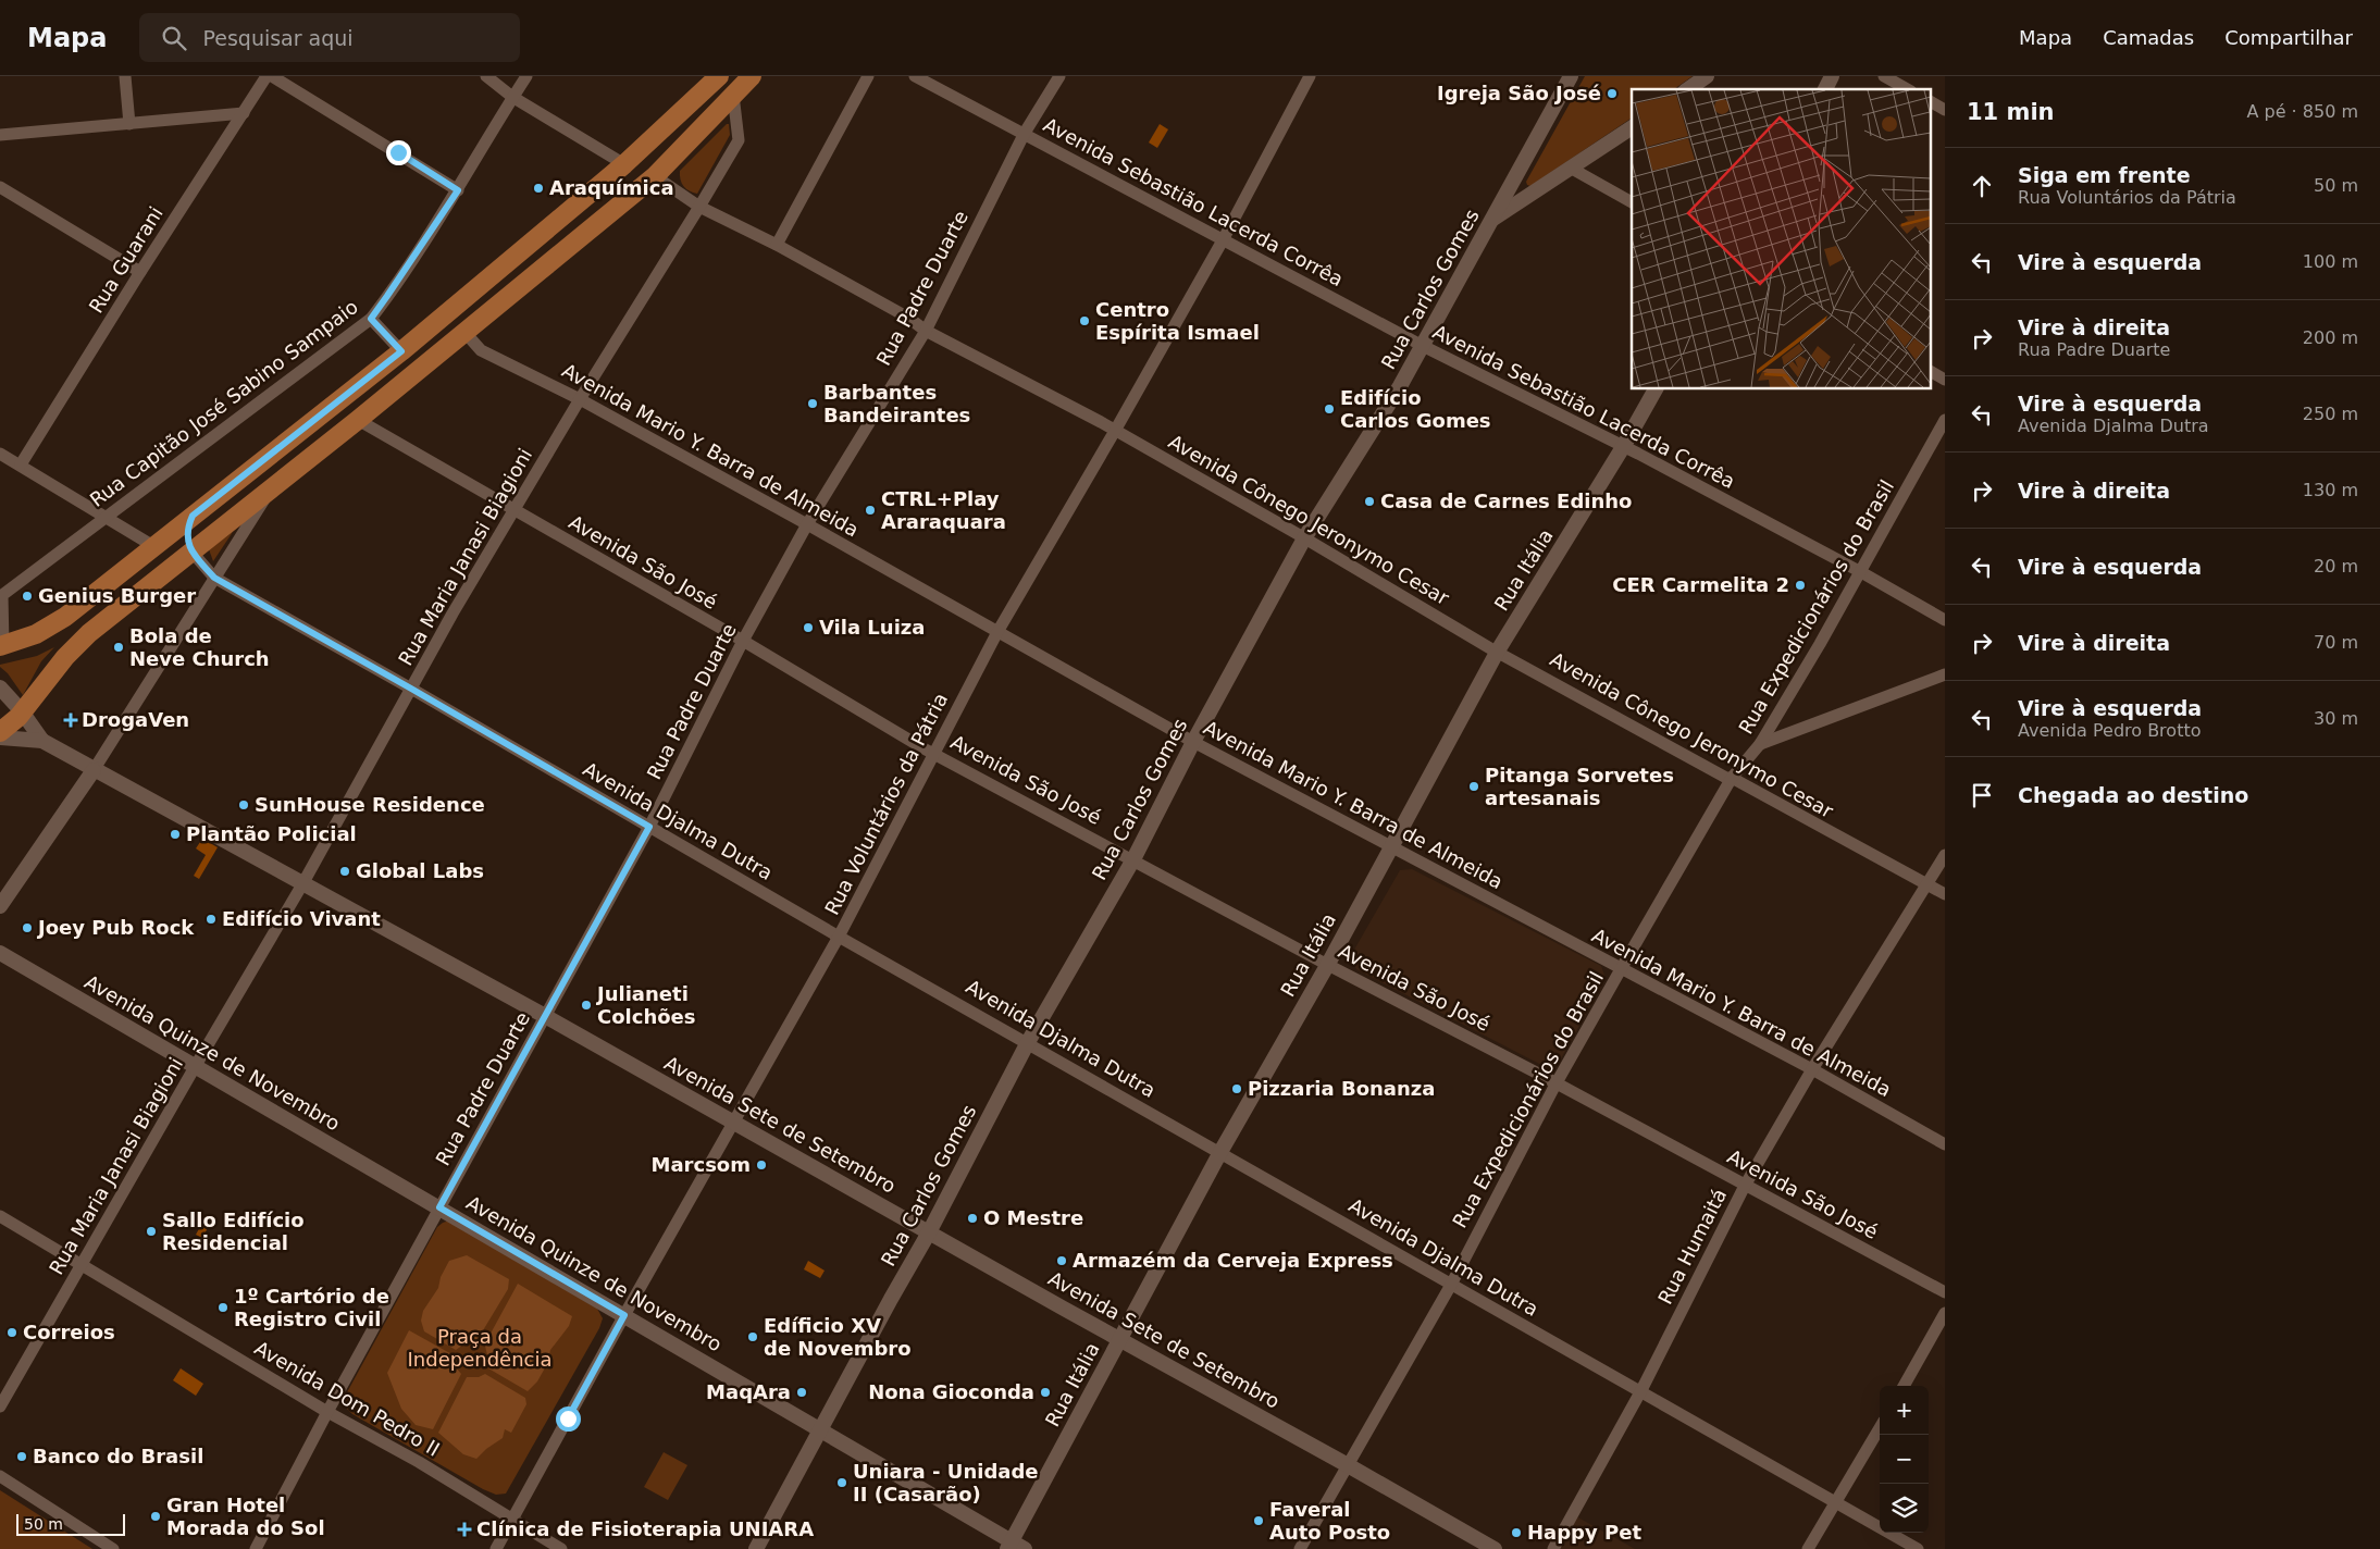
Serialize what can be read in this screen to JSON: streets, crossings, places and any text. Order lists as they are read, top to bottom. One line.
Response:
{"streets":{"street":["Avenida Sebastião Lacerda Corrêa","Rua Guarani","Rua Padre Duarte","Rua Carlos Gomes","Rua Capitão José Sabino Sampaio","Avenida Mario Y. Barra de Almeida","Avenida Cônego Jeronymo Cesar","Rua Maria Janasi Biagioni","Avenida São José","Rua Itália","Rua Expedicionários do Brasil","Rua Voluntários da Pátria","Avenida Djalma Dutra","Avenida Quinze de Novembro","Avenida Sete de Setembro","Rua Humaitá","Avenida Dom Pedro II"]},"crossings":[["Avenida Sebastião Lacerda Corrêa","Rua Padre Duarte"],["Avenida Sebastião Lacerda Corrêa","Rua Carlos Gomes"],["Avenida Sebastião Lacerda Corrêa","Rua Itália"],["Avenida Sebastião Lacerda Corrêa","Rua Expedicionários do Brasil"],["Avenida Sebastião Lacerda Corrêa","Rua Voluntários da Pátria"],["Rua Padre Duarte","Avenida Mario Y. Barra de Almeida"],["Rua Padre Duarte","Avenida Cônego Jeronymo Cesar"],["Rua Padre Duarte","Avenida São José"],["Rua Padre Duarte","Avenida Djalma Dutra"],["Rua Padre Duarte","Avenida Quinze de Novembro"],["Rua Padre Duarte","Avenida Sete de Setembro"],["Rua Padre Duarte","Avenida Dom Pedro II"],["Rua Carlos Gomes","Avenida Mario Y. Barra de Almeida"],["Rua Carlos Gomes","Avenida Cônego Jeronymo Cesar"],["Rua Carlos Gomes","Avenida São José"],["Rua Carlos Gomes","Avenida Djalma Dutra"],["Rua Carlos Gomes","Avenida Quinze de Novembro"],["Rua Carlos Gomes","Avenida Sete de Setembro"],["Avenida Mario Y. Barra de Almeida","Rua Maria Janasi Biagioni"],["Avenida Mario Y. Barra de Almeida","Rua Itália"],["Avenida Mario Y. Barra de Almeida","Rua Expedicionários do Brasil"],["Avenida Mario Y. Barra de Almeida","Rua Voluntários da Pátria"],["Avenida Mario Y. Barra de Almeida","Rua Humaitá"],["Avenida Cônego Jeronymo Cesar","Rua Maria Janasi Biagioni"],["Avenida Cônego Jeronymo Cesar","Rua Itália"],["Avenida Cônego Jeronymo Cesar","Rua Expedicionários do Brasil"],["Avenida Cônego Jeronymo Cesar","Rua Voluntários da Pátria"],["Avenida Cônego Jeronymo Cesar","Rua Humaitá"],["Rua Maria Janasi Biagioni","Avenida São José"],["Rua Maria Janasi Biagioni","Avenida Djalma Dutra"],["Rua Maria Janasi Biagioni","Avenida Quinze de Novembro"],["Rua Maria Janasi Biagioni","Avenida Sete de Setembro"],["Rua Maria Janasi Biagioni","Avenida Dom Pedro II"],["Avenida São José","Rua Itália"],["Avenida São José","Rua Expedicionários do Brasil"],["Avenida São José","Rua Voluntários da Pátria"],["Avenida São José","Rua Humaitá"],["Rua Itália","Avenida Djalma Dutra"],["Rua Itália","Avenida Quinze de Novembro"],["Rua Itália","Avenida Sete de Setembro"],["Rua Expedicionários do Brasil","Avenida Djalma Dutra"],["Rua Expedicionários do Brasil","Avenida Sete de Setembro"],["Rua Voluntários da Pátria","Avenida Djalma Dutra"],["Rua Voluntários da Pátria","Avenida Quinze de Novembro"],["Rua Voluntários da Pátria","Avenida Sete de Setembro"],["Rua Voluntários da Pátria","Avenida Dom Pedro II"],["Avenida Djalma Dutra","Rua Humaitá"]],"parks":["Praça da Independência"],"places":{"other":["Igreja São José","Araquímica","Centro Espírita Ismael","Barbantes Bandeirantes","Edifício Carlos Gomes","Casa de Carnes Edinho","CTRL+Play Araraquara","CER Carmelita 2","Genius Burger","Vila Luiza","Bola de Neve Church","Pitanga Sorvetes artesanais","SunHouse Residence","Plantão Policial","Global Labs","Edifício Vivant","Joey Pub Rock","Julianeti Colchões","Pizzaria Bonanza","Marcsom","O Mestre","Sallo Edifício Residencial","Armazém da Cerveja Express","1º Cartório de Registro Civil","Correios","Edíficio XV de Novembro","MaqAra","Nona Gioconda","Banco do Brasil","Uniara - Unidade II (Casarão)","Gran Hotel Morada do Sol","Faveral Auto Posto","Happy Pet"],"health":["DrogaVen","Clínica de Fisioterapia UNIARA"]},"scale_bar":"50 m","page":{"header":"Mapa","search":"Pesquisar aqui","nav":["Mapa","Camadas","Compartilhar"],"heading":["11 min","A pé · 850 m"],"list":[["Siga em frente","Rua Voluntários da Pátria","50 m"],["Vire à esquerda","100 m"],["Vire à direita","Rua Padre Duarte","200 m"],["Vire à esquerda","Avenida Djalma Dutra","250 m"],["Vire à direita","130 m"],["Vire à esquerda","20 m"],["Vire à direita","70 m"],["Vire à esquerda","Avenida Pedro Brotto","30 m"],"Chegada ao destino"],"map_buttons":["+","−"],"scale":"50 m"}}
